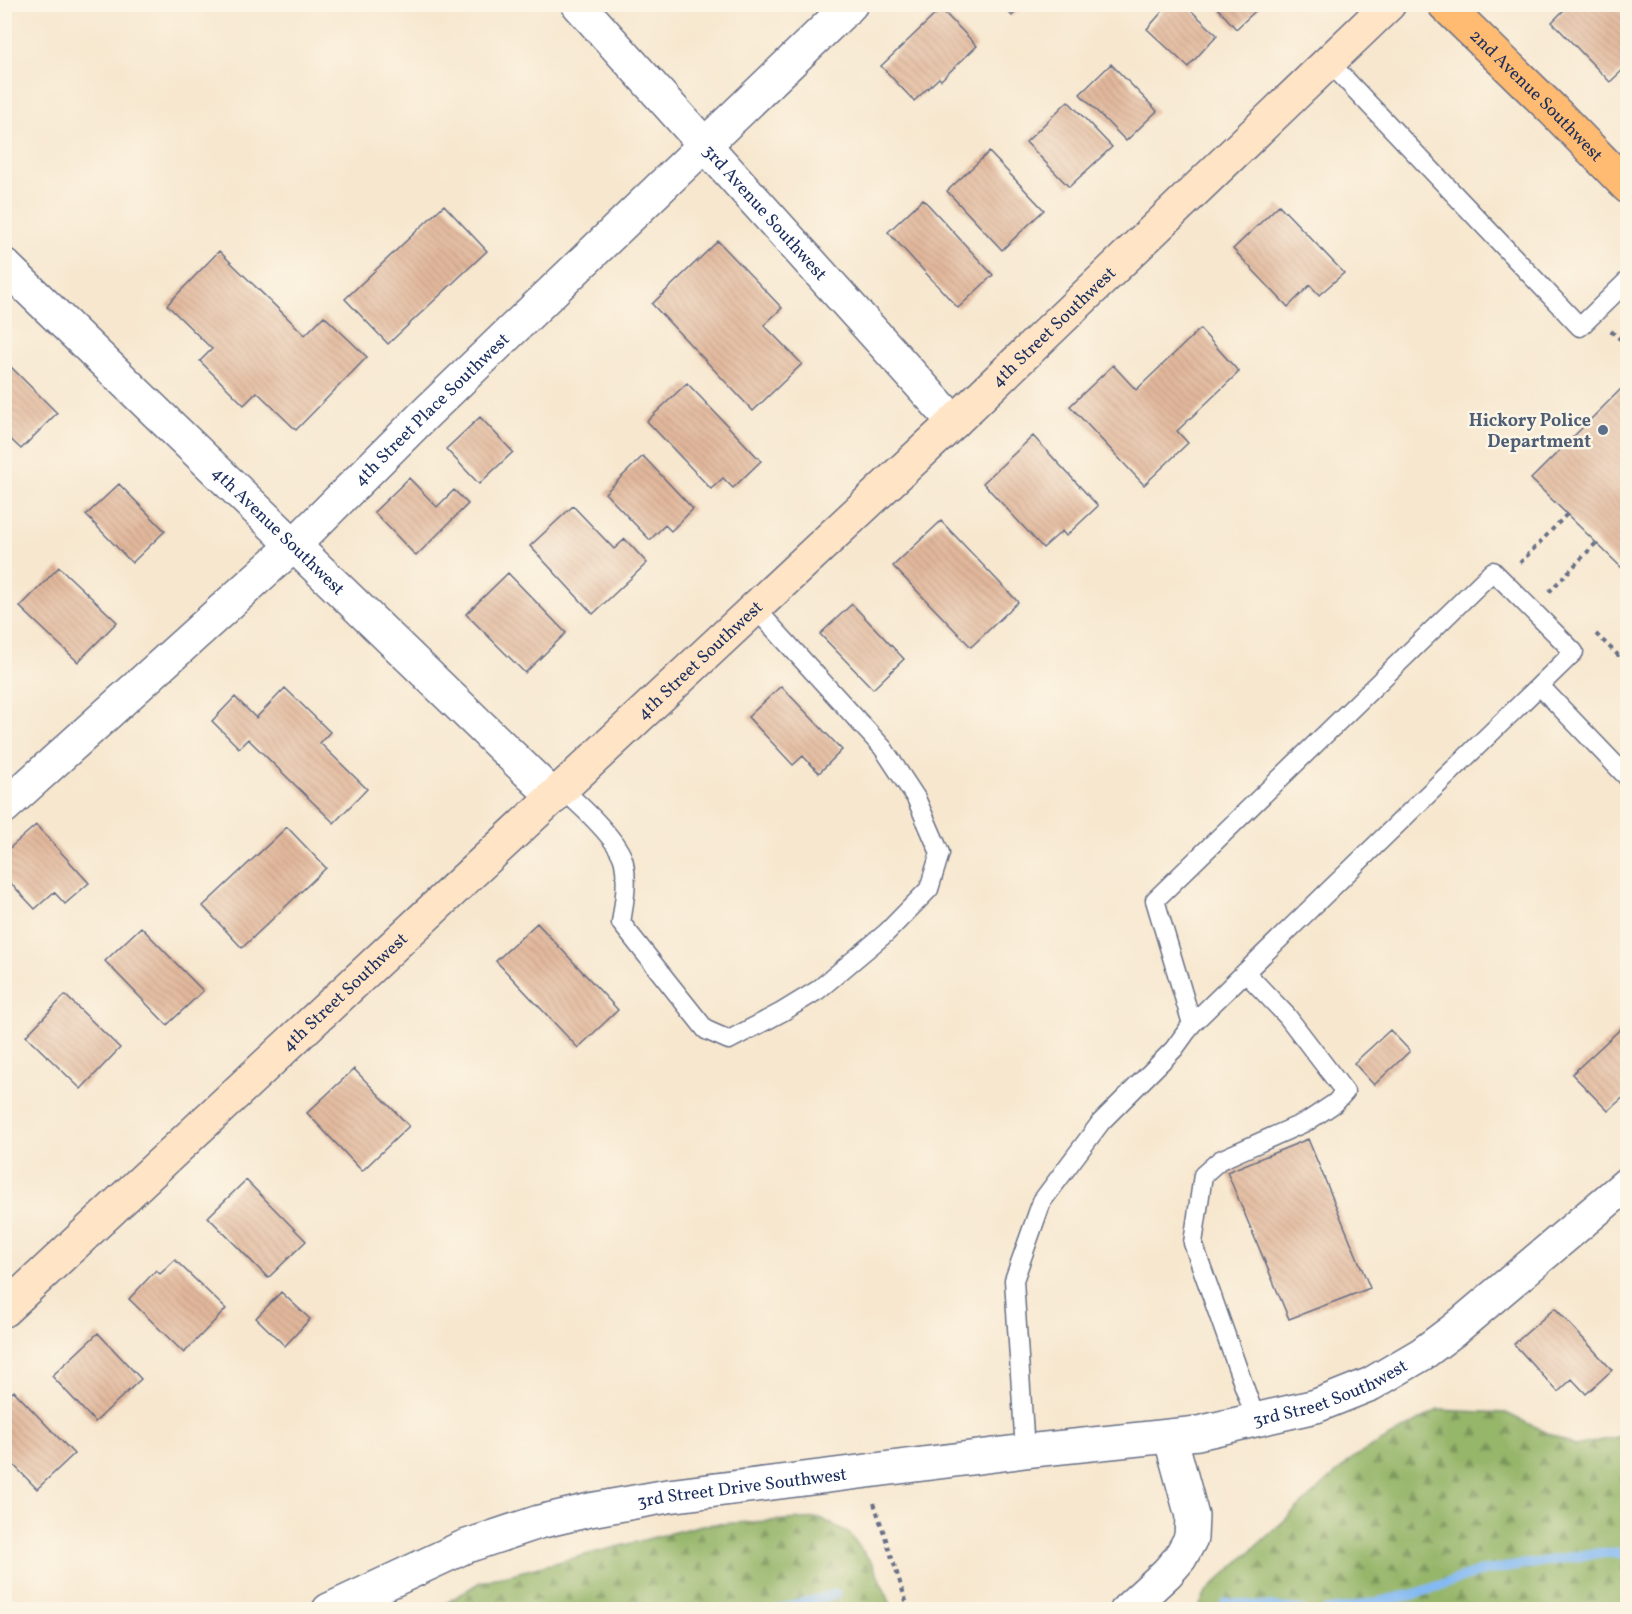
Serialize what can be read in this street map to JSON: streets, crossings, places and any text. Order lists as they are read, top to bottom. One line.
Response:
{"streets":{"main road":["2nd Avenue Southwest","4th Street Southwest"],"street":["3rd Avenue Southwest","4th Street Place Southwest","4th Avenue Southwest","3rd Street Southwest","3rd Street Drive Southwest"]},"crossings":[["3rd Avenue Southwest","4th Street Southwest"],["3rd Avenue Southwest","4th Street Place Southwest"],["4th Street Southwest","4th Avenue Southwest"],["4th Street Place Southwest","4th Avenue Southwest"],["3rd Street Southwest","3rd Street Drive Southwest"]],"places":["Hickory Police Department"]}
